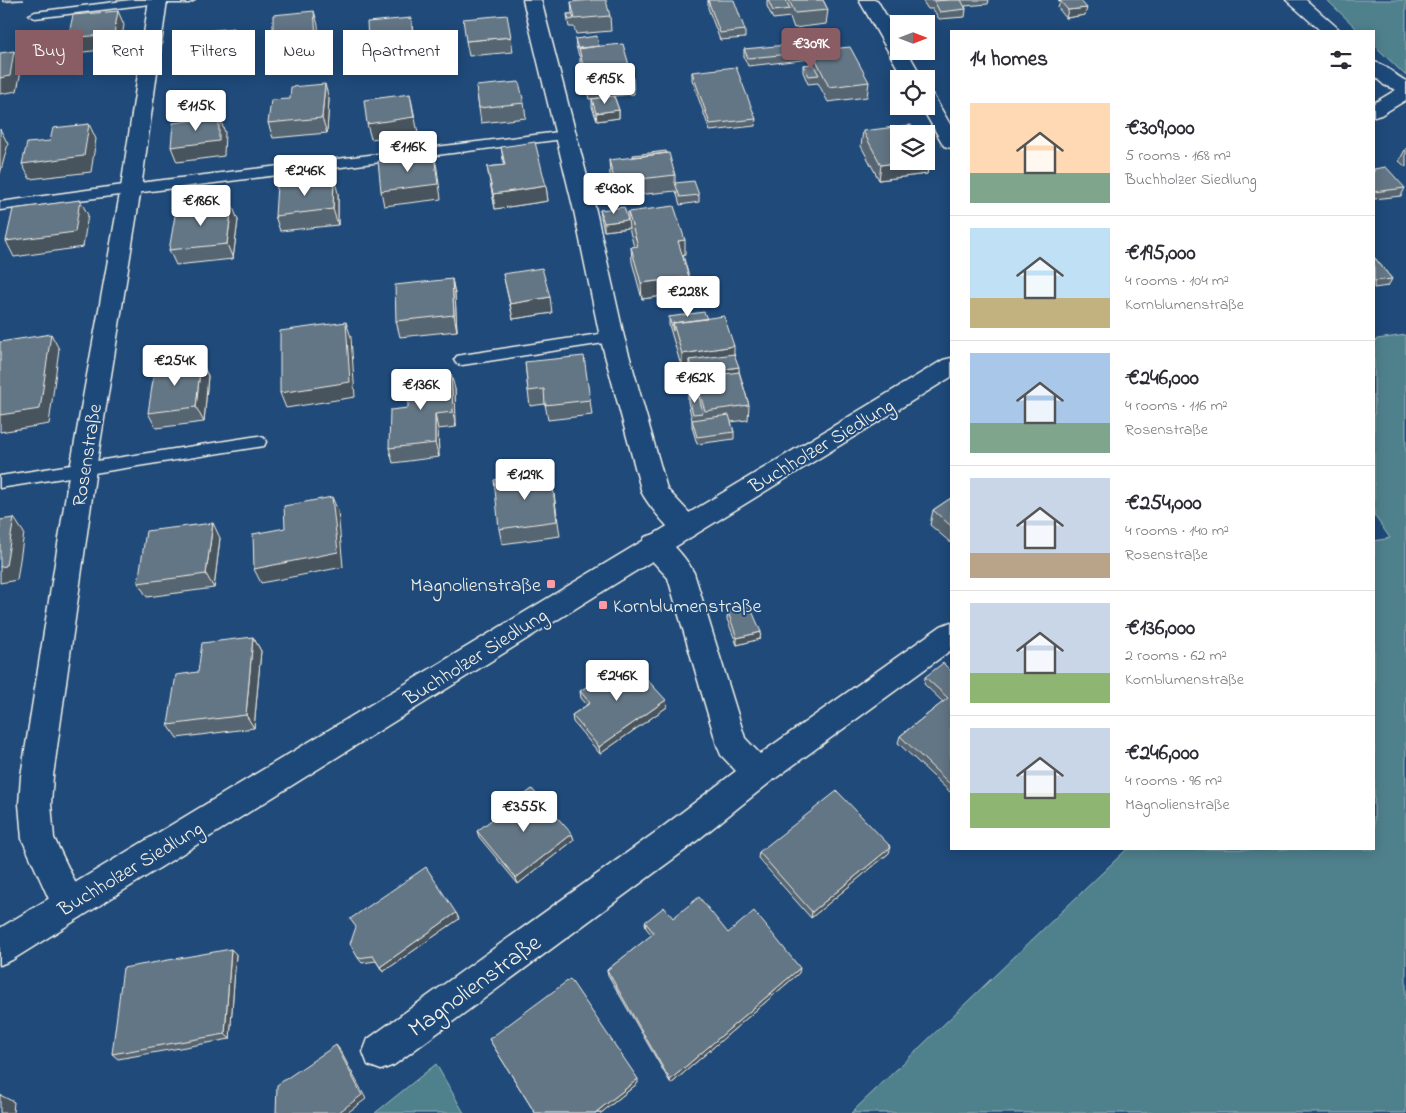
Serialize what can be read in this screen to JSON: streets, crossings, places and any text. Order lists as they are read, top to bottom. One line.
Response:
{"streets":{"street":["Buchholzer Siedlung","Rosenstraße","Magnolienstraße"]},"crossings":[["Buchholzer Siedlung","Rosenstraße"]],"places":{"transit":["Magnolienstraße","Kornblumenstraße"]},"north":"right","page":{"price":["€309K","€195K","€115K","€116K","€246K","€430K","€186K","€228K","€254K","€162K","€136K","€129K","€246K","€355K"],"chip":["Buy","Rent","Filters","New","Apartment"],"heading":"14 homes","list":[{"name":"€309,000","note":"5 rooms · 168 m² · Buchholzer Siedlung"},{"name":"€195,000","note":"4 rooms · 104 m² · Kornblumenstraße"},{"name":"€246,000","note":"4 rooms · 116 m² · Rosenstraße"},{"name":"€254,000","note":"4 rooms · 140 m² · Rosenstraße"},{"name":"€136,000","note":"2 rooms · 62 m² · Kornblumenstraße"},{"name":"€246,000","note":"4 rooms · 96 m² · Magnolienstraße"}]}}
